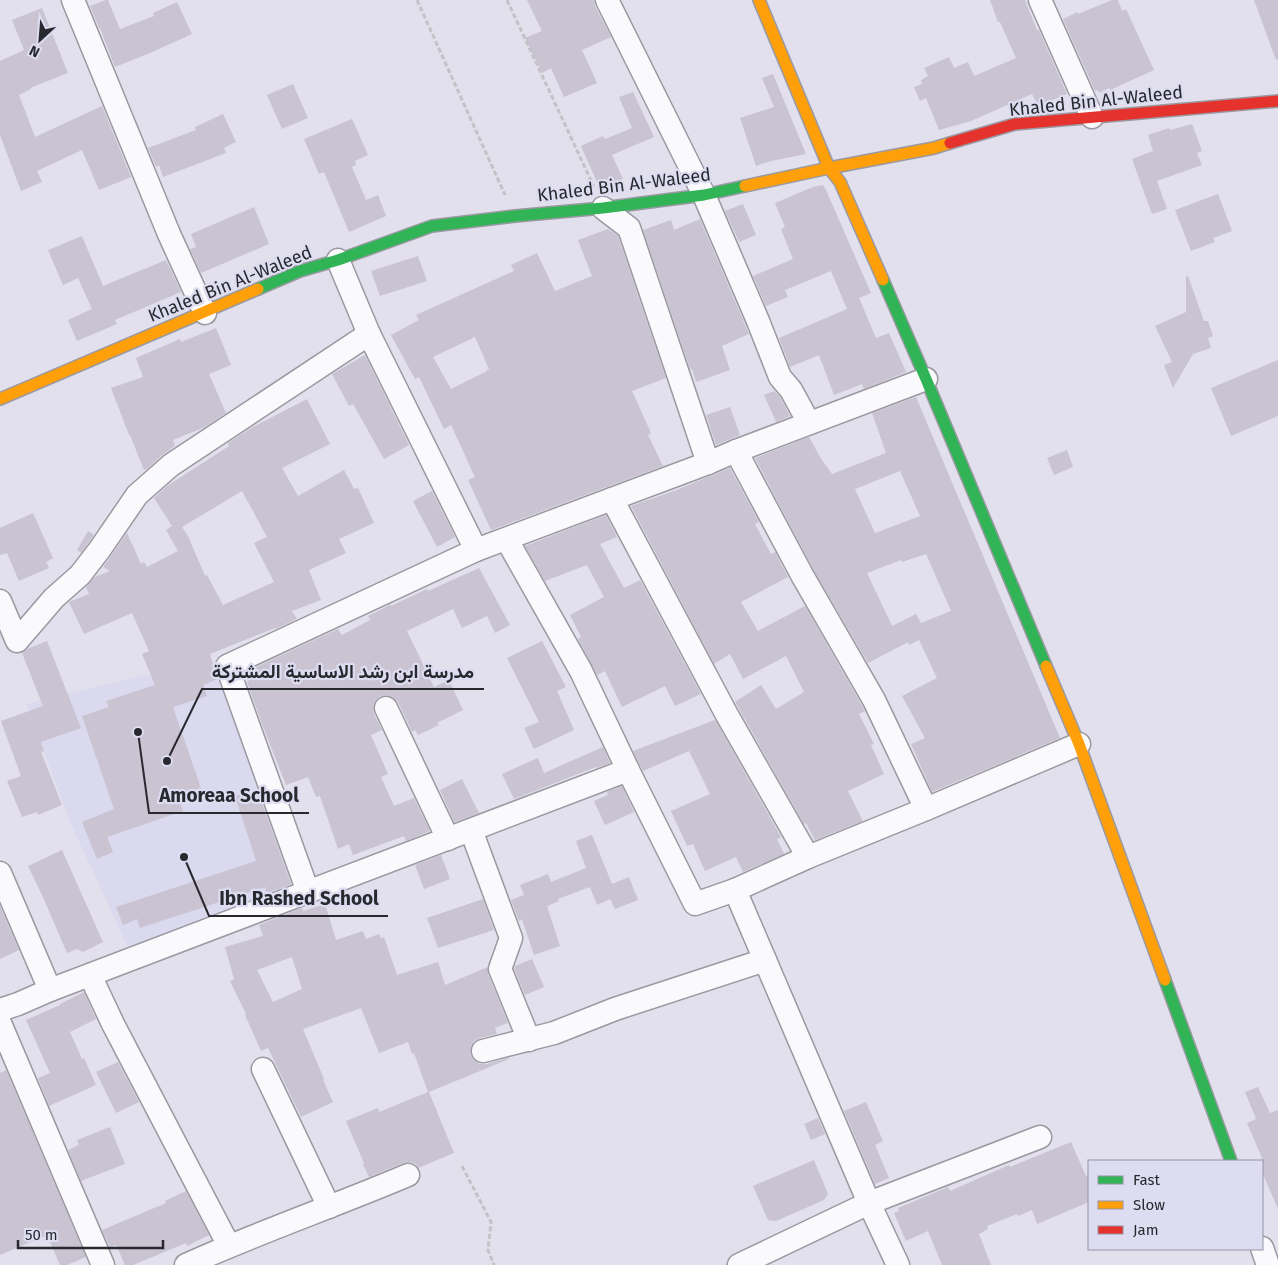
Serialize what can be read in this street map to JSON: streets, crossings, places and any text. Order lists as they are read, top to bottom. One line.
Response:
{"streets":{"street":["Khaled Bin Al-Waleed"]},"places":["Amoreaa School","مدرسة ابن رشد الاساسية المشتركة","Ibn Rashed School"],"legend":["Fast","Slow","Jam"],"scale_bar":"50 m","north":"bottom left"}
